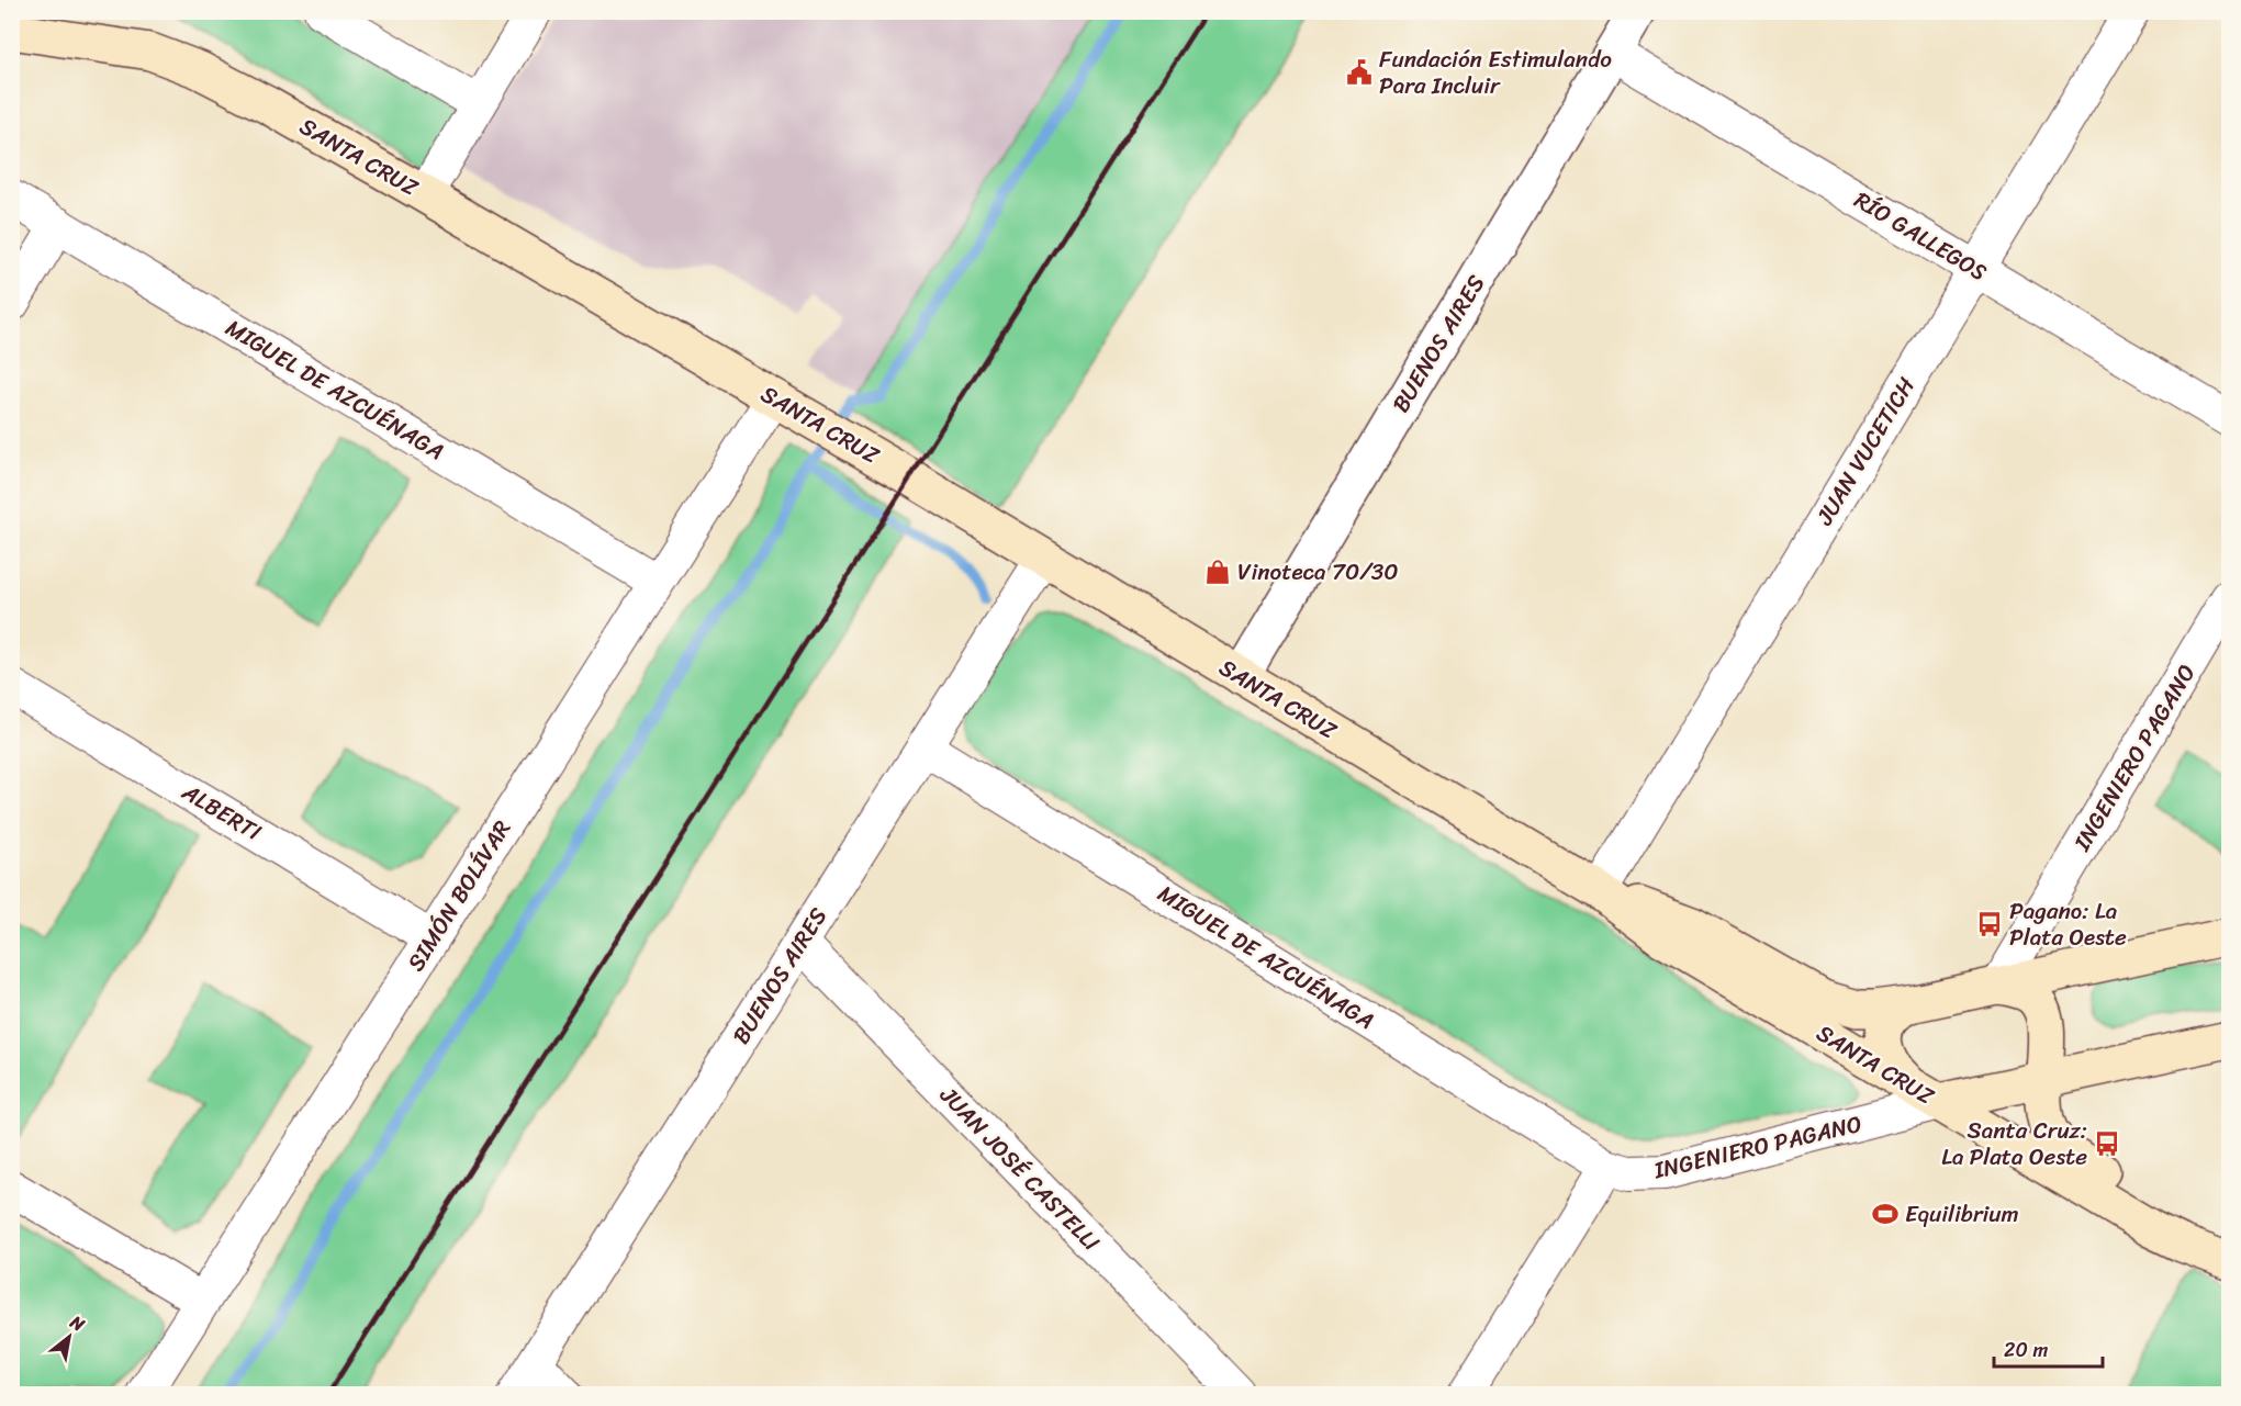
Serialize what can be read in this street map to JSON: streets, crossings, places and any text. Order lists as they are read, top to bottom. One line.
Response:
{"streets":{"main road":["SANTA CRUZ"],"street":["RÍO GALLEGOS","BUENOS AIRES","MIGUEL DE AZCUÉNAGA","JUAN VUCETICH","INGENIERO PAGANO","ALBERTI","SIMÓN BOLÍVAR","JUAN JOSÉ CASTELLI"]},"crossings":[["SANTA CRUZ","BUENOS AIRES"],["SANTA CRUZ","JUAN VUCETICH"],["SANTA CRUZ","INGENIERO PAGANO"],["SANTA CRUZ","SIMÓN BOLÍVAR"],["RÍO GALLEGOS","BUENOS AIRES"],["RÍO GALLEGOS","JUAN VUCETICH"],["BUENOS AIRES","MIGUEL DE AZCUÉNAGA"],["BUENOS AIRES","JUAN JOSÉ CASTELLI"],["MIGUEL DE AZCUÉNAGA","INGENIERO PAGANO"],["MIGUEL DE AZCUÉNAGA","SIMÓN BOLÍVAR"],["ALBERTI","SIMÓN BOLÍVAR"]],"places":{"public building":["Fundación Estimulando Para Incluir"],"shop":["Vinoteca 70/30"],"bus stop":["Pagano: La Plata Oeste","Santa Cruz: La Plata Oeste"],"sports":["Equilibrium"]},"scale_bar":"20 m","north":"top right"}
